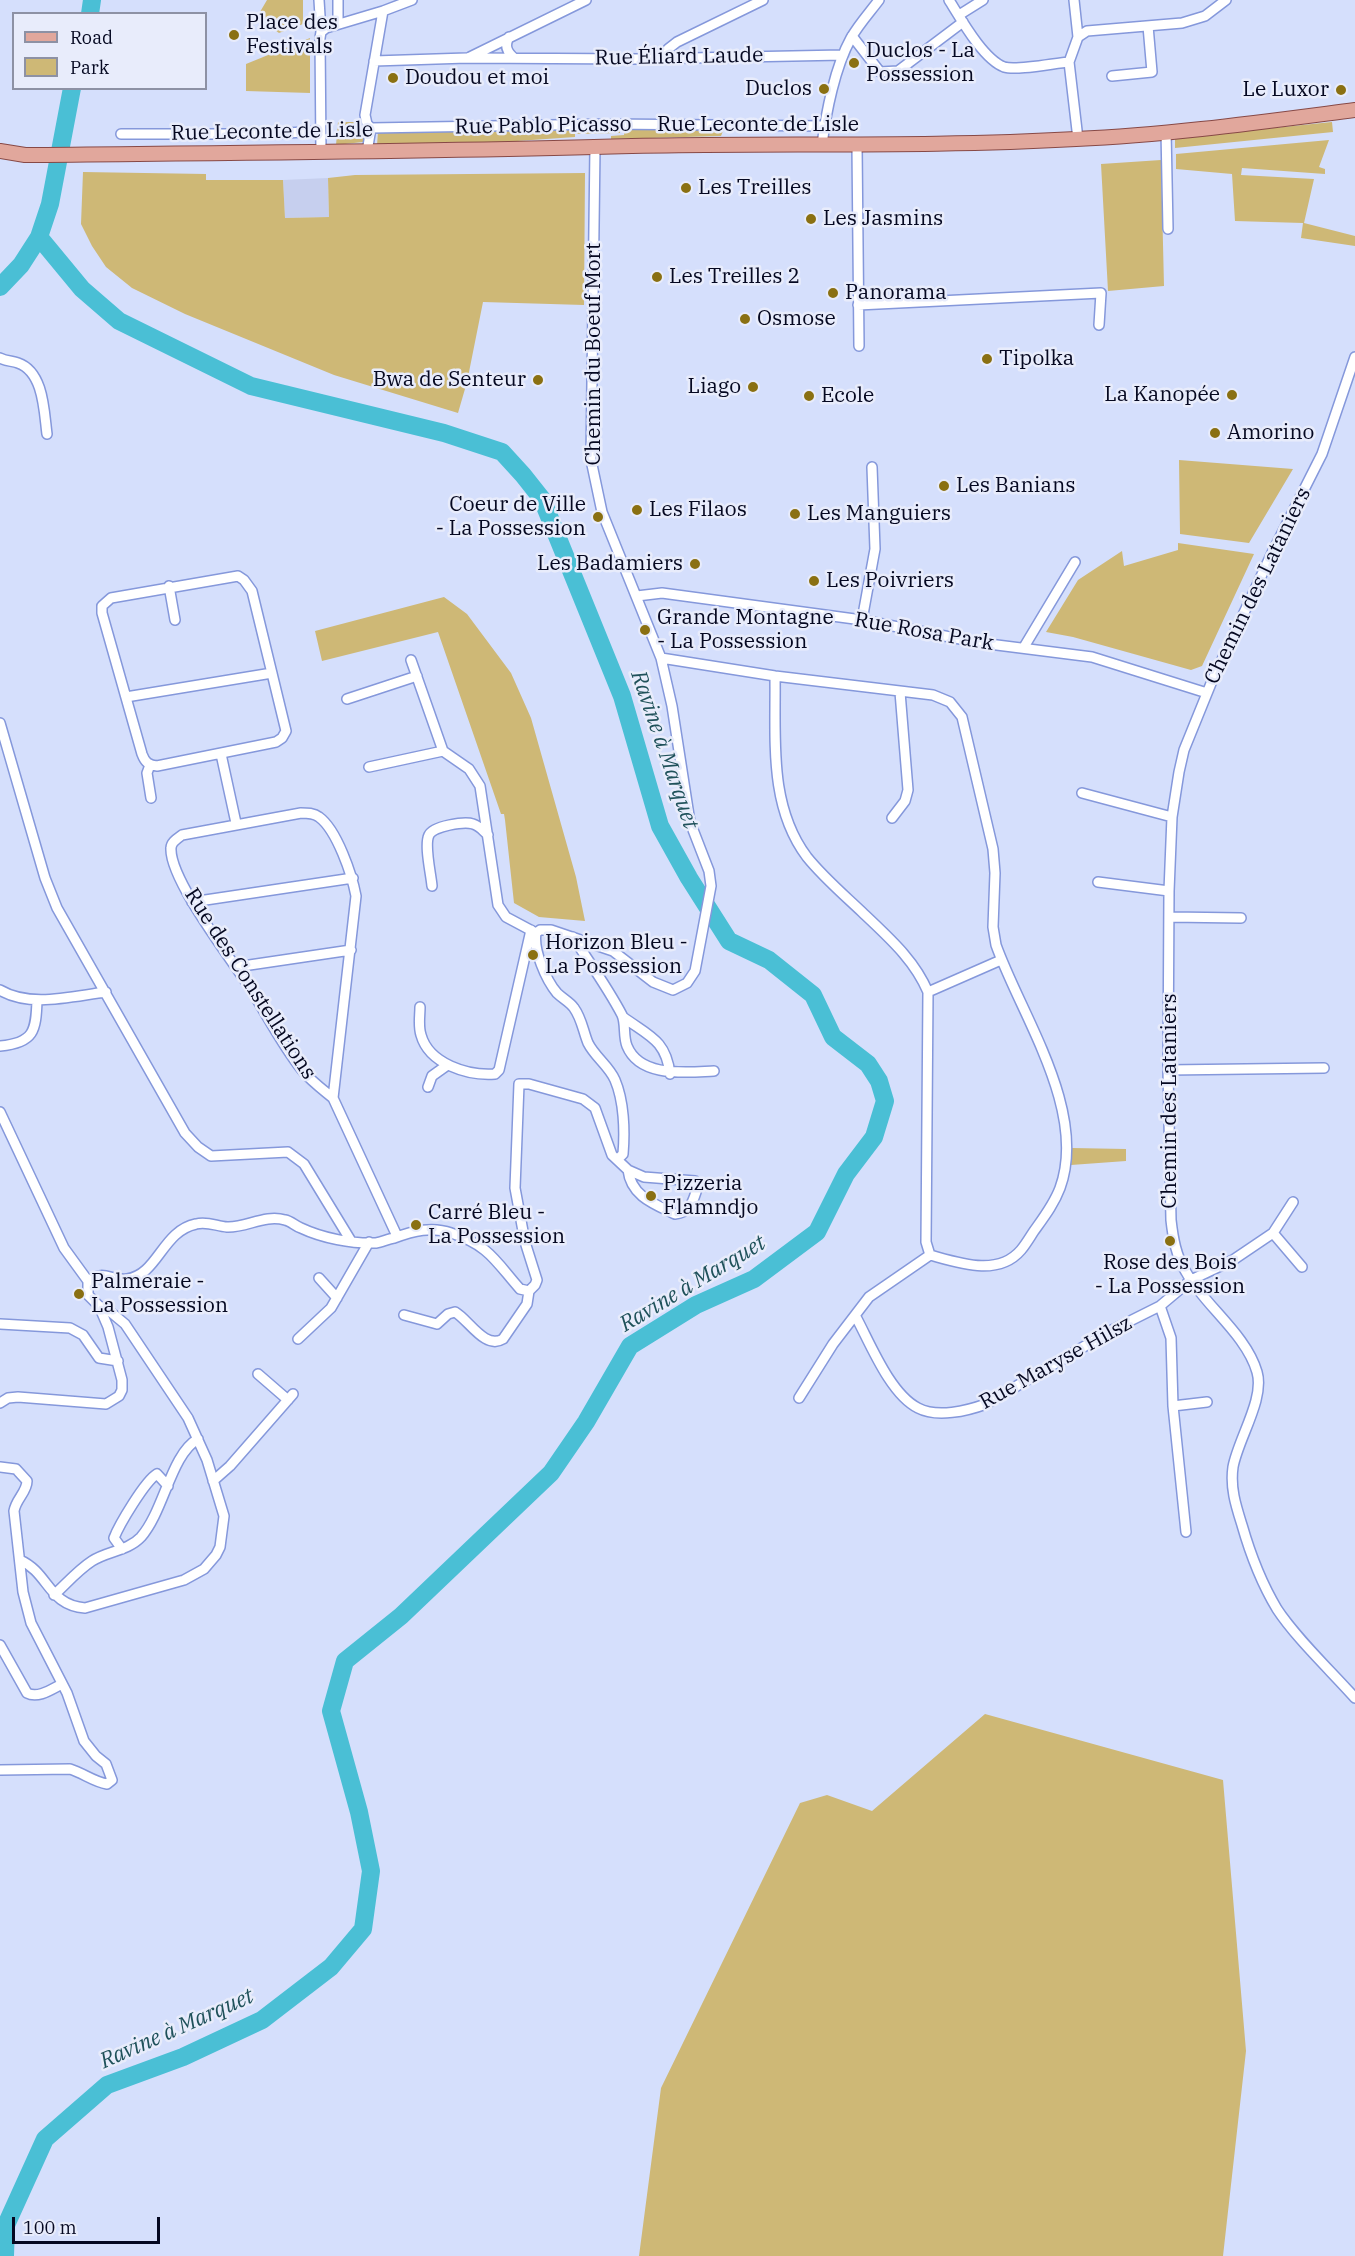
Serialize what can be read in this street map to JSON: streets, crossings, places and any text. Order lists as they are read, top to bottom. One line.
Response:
{"streets":{"main road":["Rue Leconte de Lisle"],"street":["Rue Éliard Laude","Rue Pablo Picasso","Chemin du Boeuf Mort","Chemin des Lataniers","Rue Rosa Park","Rue des Constellations","Rue Maryse Hilsz"]},"crossings":[["Rue Leconte de Lisle","Chemin du Boeuf Mort"],["Chemin du Boeuf Mort","Rue Rosa Park"],["Chemin des Lataniers","Rue Rosa Park"],["Chemin des Lataniers","Rue Maryse Hilsz"]],"water":["Ravine à Marquet"],"places":["Place des Festivals","Duclos - La Possession","Doudou et moi","Duclos","Le Luxor","Les Treilles","Les Jasmins","Les Treilles 2","Panorama","Osmose","Tipolka","Bwa de Senteur","Liago","La Kanopée","Ecole","Amorino","Les Banians","Les Filaos","Les Manguiers","Coeur de Ville - La Possession","Les Badamiers","Les Poivriers","Grande Montagne - La Possession","Horizon Bleu - La Possession","Pizzeria Flamndjo","Carré Bleu - La Possession","Rose des Bois - La Possession","Palmeraie - La Possession"],"legend":["Road","Park"],"scale_bar":"100 m"}
